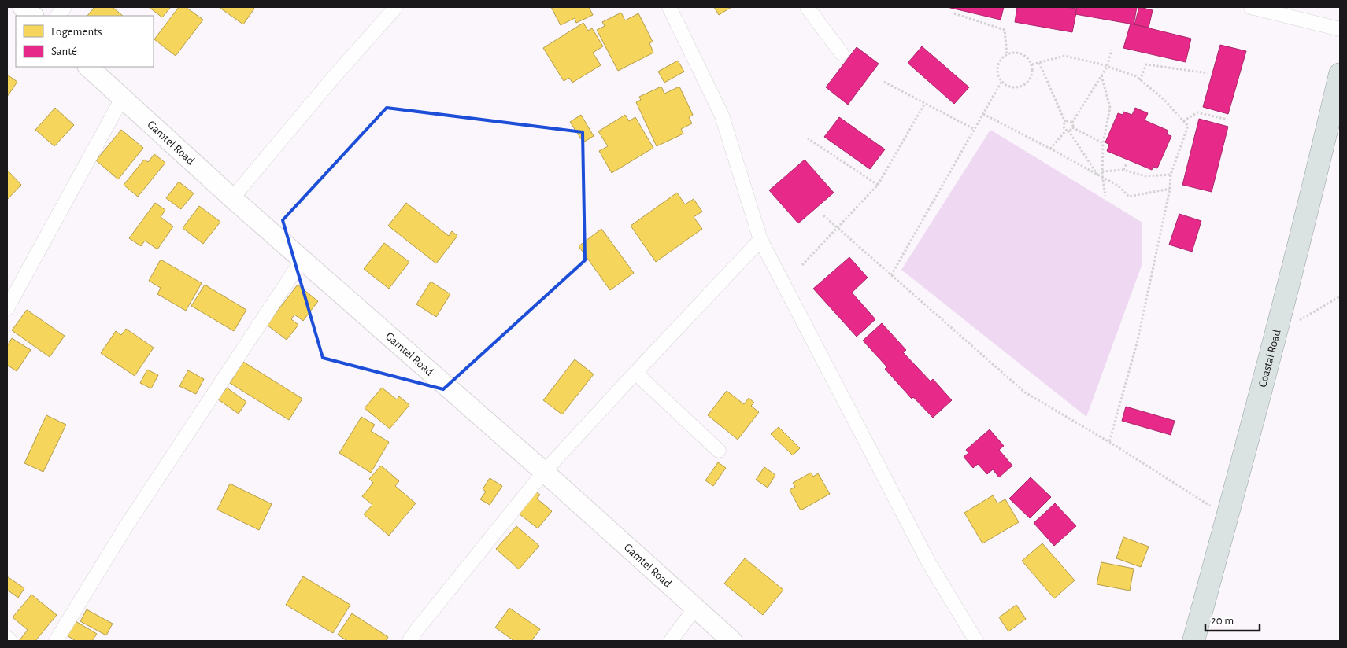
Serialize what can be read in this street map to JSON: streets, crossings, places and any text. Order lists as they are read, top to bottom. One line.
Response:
{"streets":{"main road":["Coastal Road"],"street":["Gamtel Road"]},"legend":["Logements","Santé"],"scale_bar":"20 m"}
